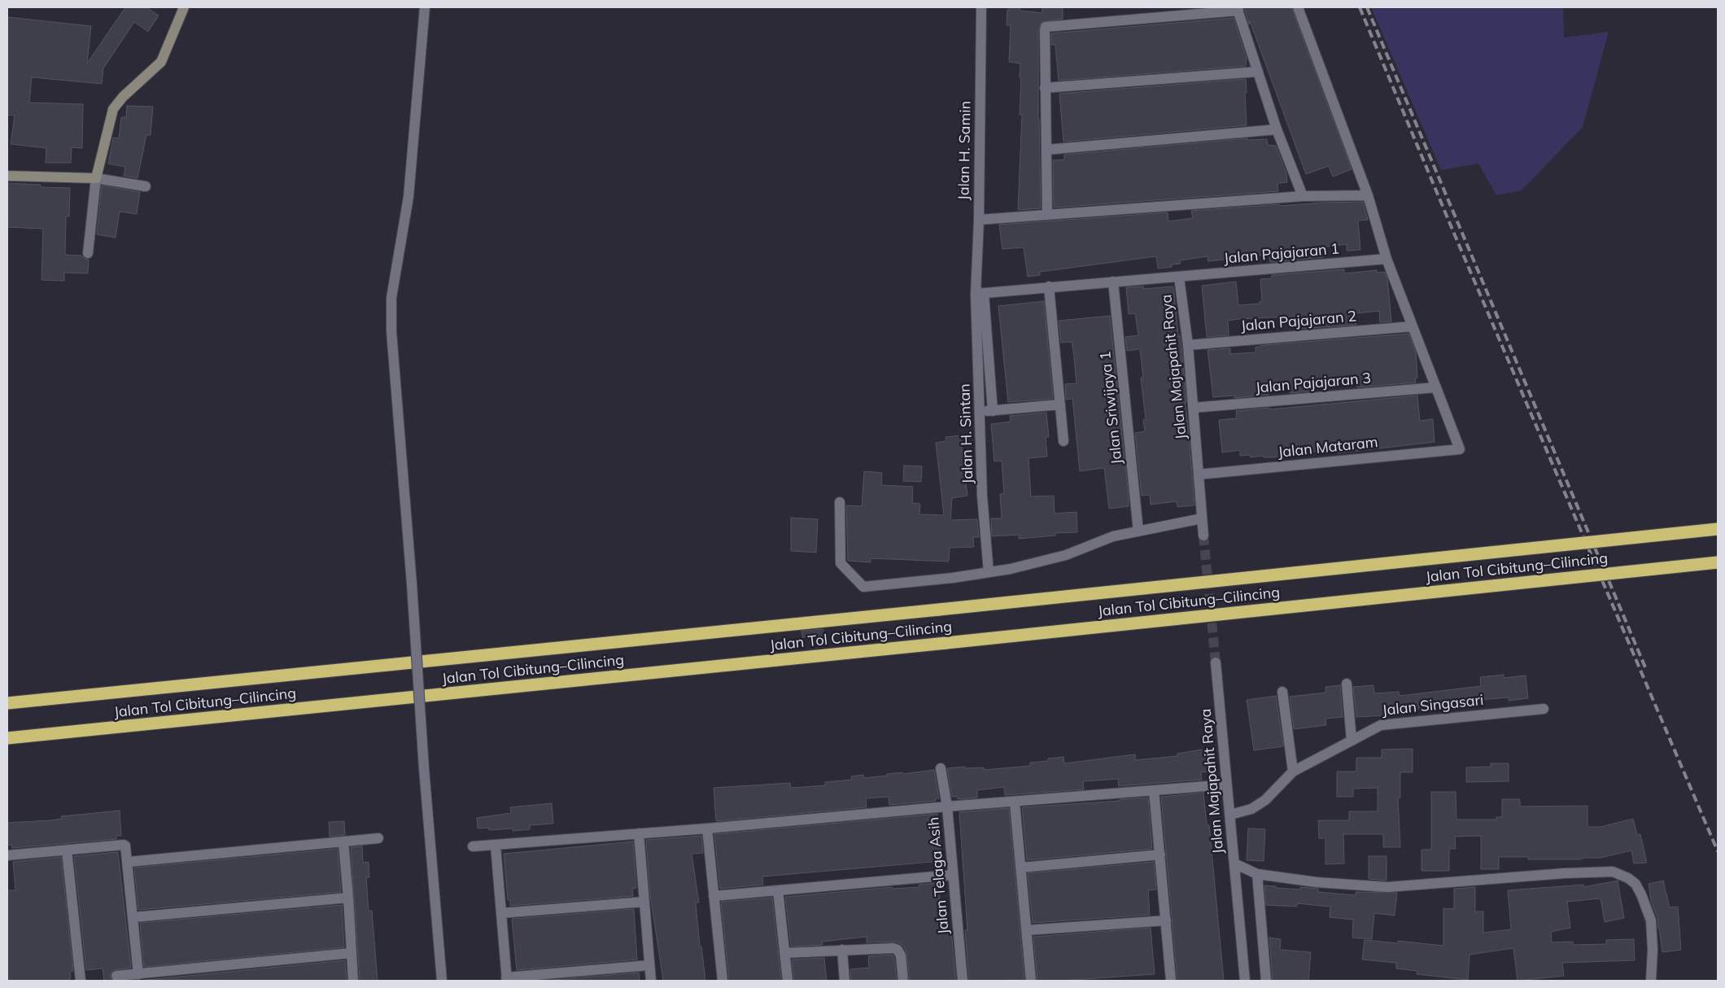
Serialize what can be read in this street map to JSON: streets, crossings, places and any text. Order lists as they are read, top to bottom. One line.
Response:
{"streets":{"highway":["Jalan Tol Cibitung–Cilincing"],"street":["Jalan H. Samin","Jalan Pajajaran 1","Jalan Pajajaran 2","Jalan Majapahit Raya","Jalan Pajajaran 3","Jalan Sriwijaya 1","Jalan H. Sintan","Jalan Mataram","Jalan Singasari","Jalan Telaga Asih"]},"crossings":[["Jalan H. Samin","Jalan Majapahit Raya"],["Jalan H. Samin","Jalan H. Sintan"],["Jalan Pajajaran 1","Jalan Majapahit Raya"],["Jalan Pajajaran 2","Jalan Majapahit Raya"],["Jalan Majapahit Raya","Jalan Pajajaran 3"],["Jalan Majapahit Raya","Jalan Sriwijaya 1"],["Jalan Majapahit Raya","Jalan H. Sintan"],["Jalan Majapahit Raya","Jalan Mataram"],["Jalan Majapahit Raya","Jalan Singasari"],["Jalan Pajajaran 3","Jalan Mataram"]]}
